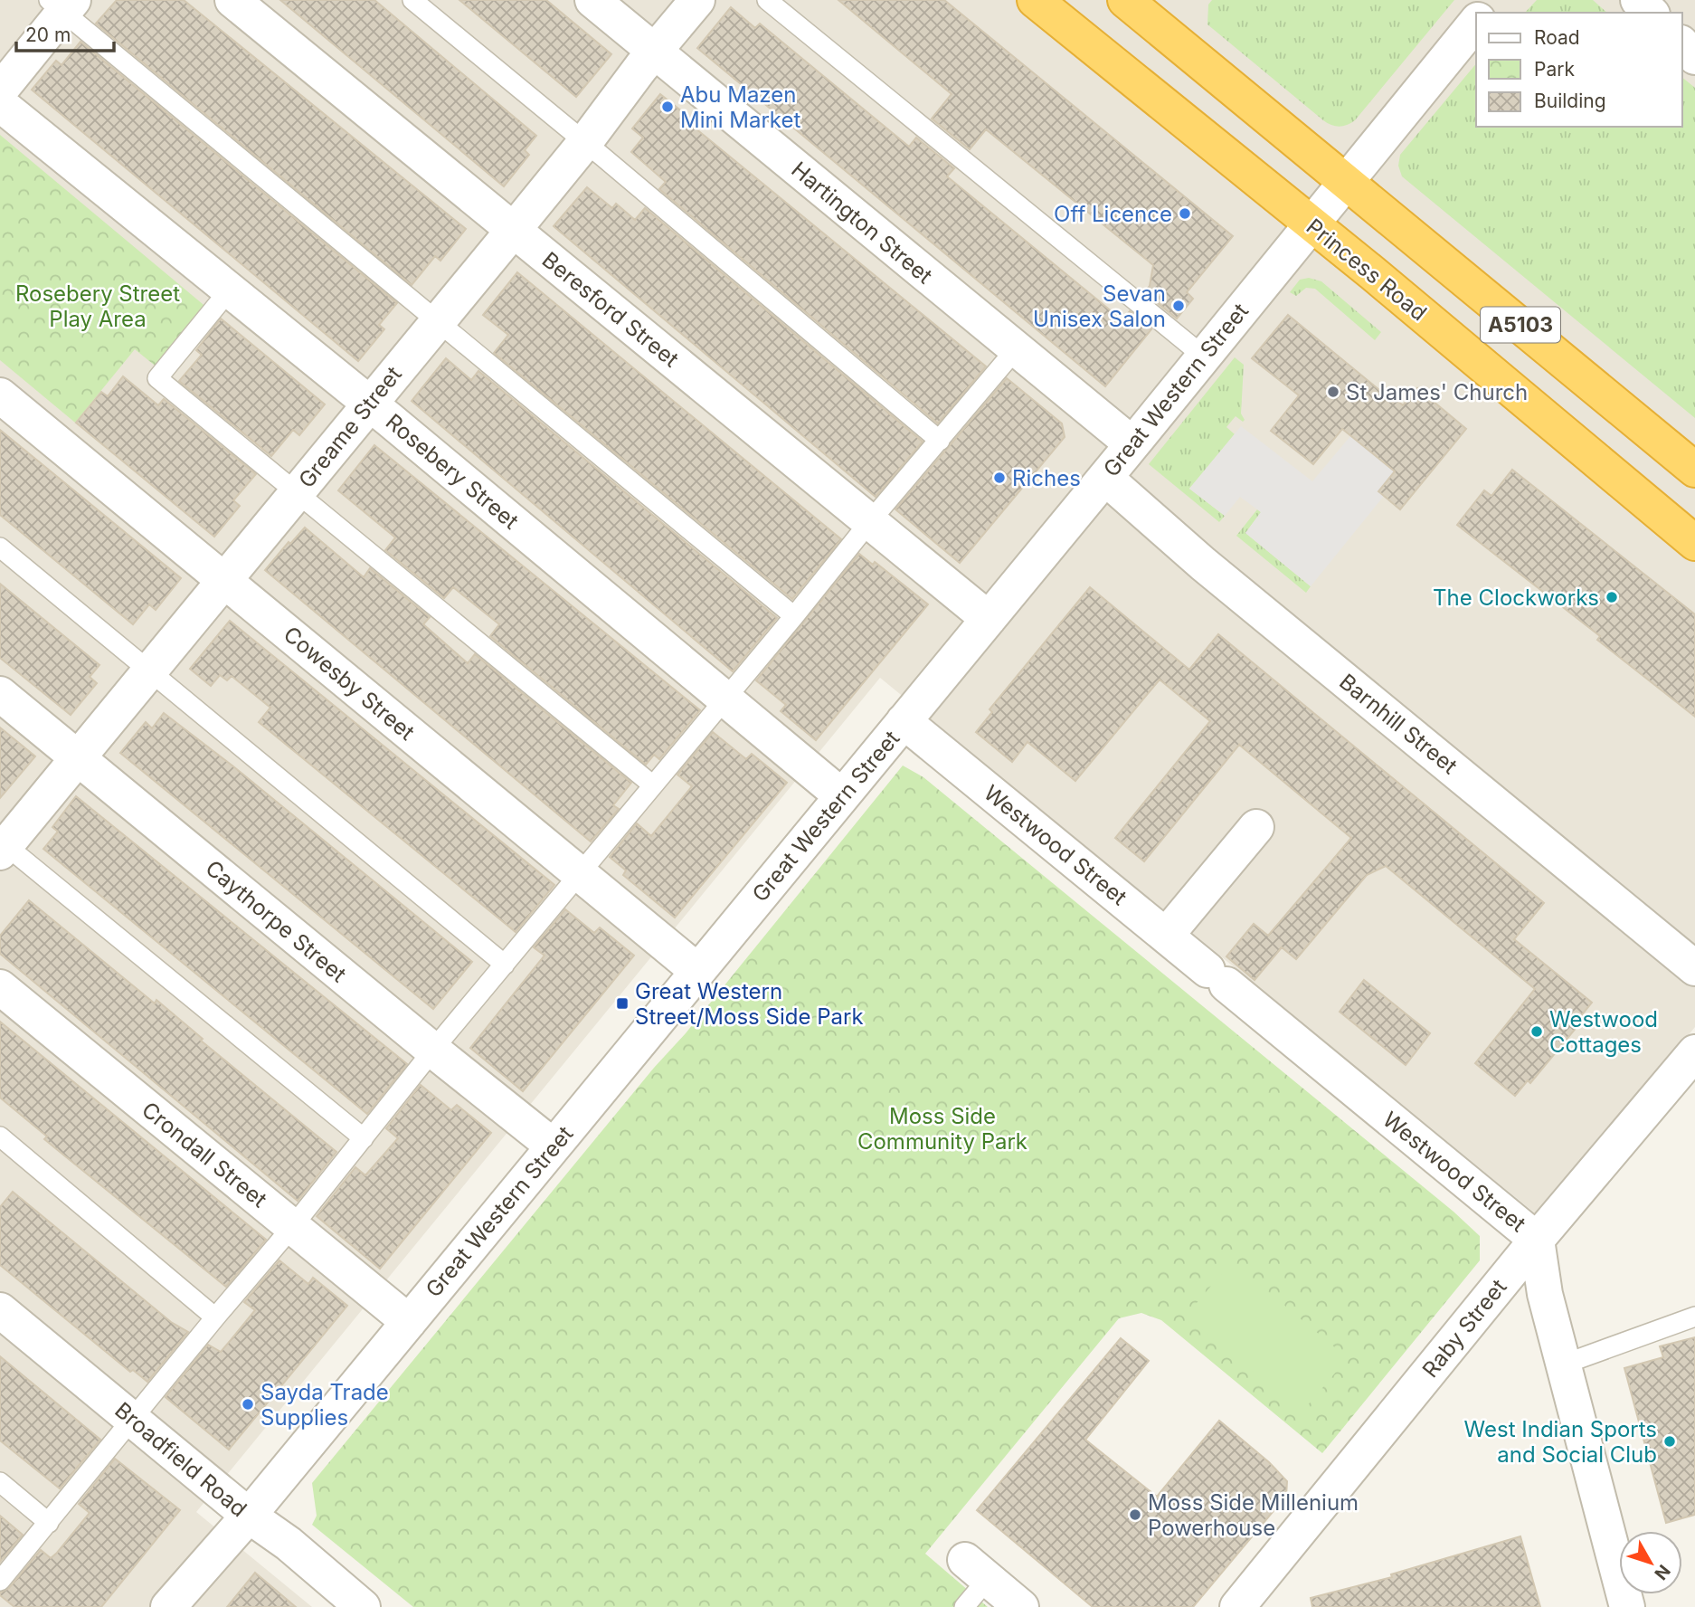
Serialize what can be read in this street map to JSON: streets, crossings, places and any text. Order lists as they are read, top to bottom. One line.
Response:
{"streets":{"highway":["Princess Road","A5103"],"street":["Hartington Street","Beresford Street","Great Western Street","Greame Street","Rosebery Street","Cowesby Street","Barnhill Street","Westwood Street","Caythorpe Street","Crondall Street","Raby Street","Broadfield Road"]},"crossings":[["Hartington Street","Great Western Street"],["Hartington Street","Greame Street"],["Princess Road","Great Western Street"],["Beresford Street","Great Western Street"],["Beresford Street","Greame Street"],["A5103","Great Western Street"],["Great Western Street","Rosebery Street"],["Great Western Street","Cowesby Street"],["Great Western Street","Barnhill Street"],["Great Western Street","Westwood Street"],["Great Western Street","Caythorpe Street"],["Great Western Street","Crondall Street"],["Great Western Street","Broadfield Road"],["Greame Street","Rosebery Street"],["Greame Street","Cowesby Street"],["Greame Street","Caythorpe Street"],["Westwood Street","Raby Street"]],"parks":["Rosebery Street Play Area","Moss Side Community Park"],"places":{"other":["Abu Mazen Mini Market","Off Licence","Sevan Unisex Salon","St James' Church","Riches","The Clockworks","Westwood Cottages","Sayda Trade Supplies","West Indian Sports and Social Club","Moss Side Millenium Powerhouse"],"transit":["Great Western Street/Moss Side Park"]},"legend":["Road","Park","Building"],"scale_bar":"20 m","north":"bottom right"}
